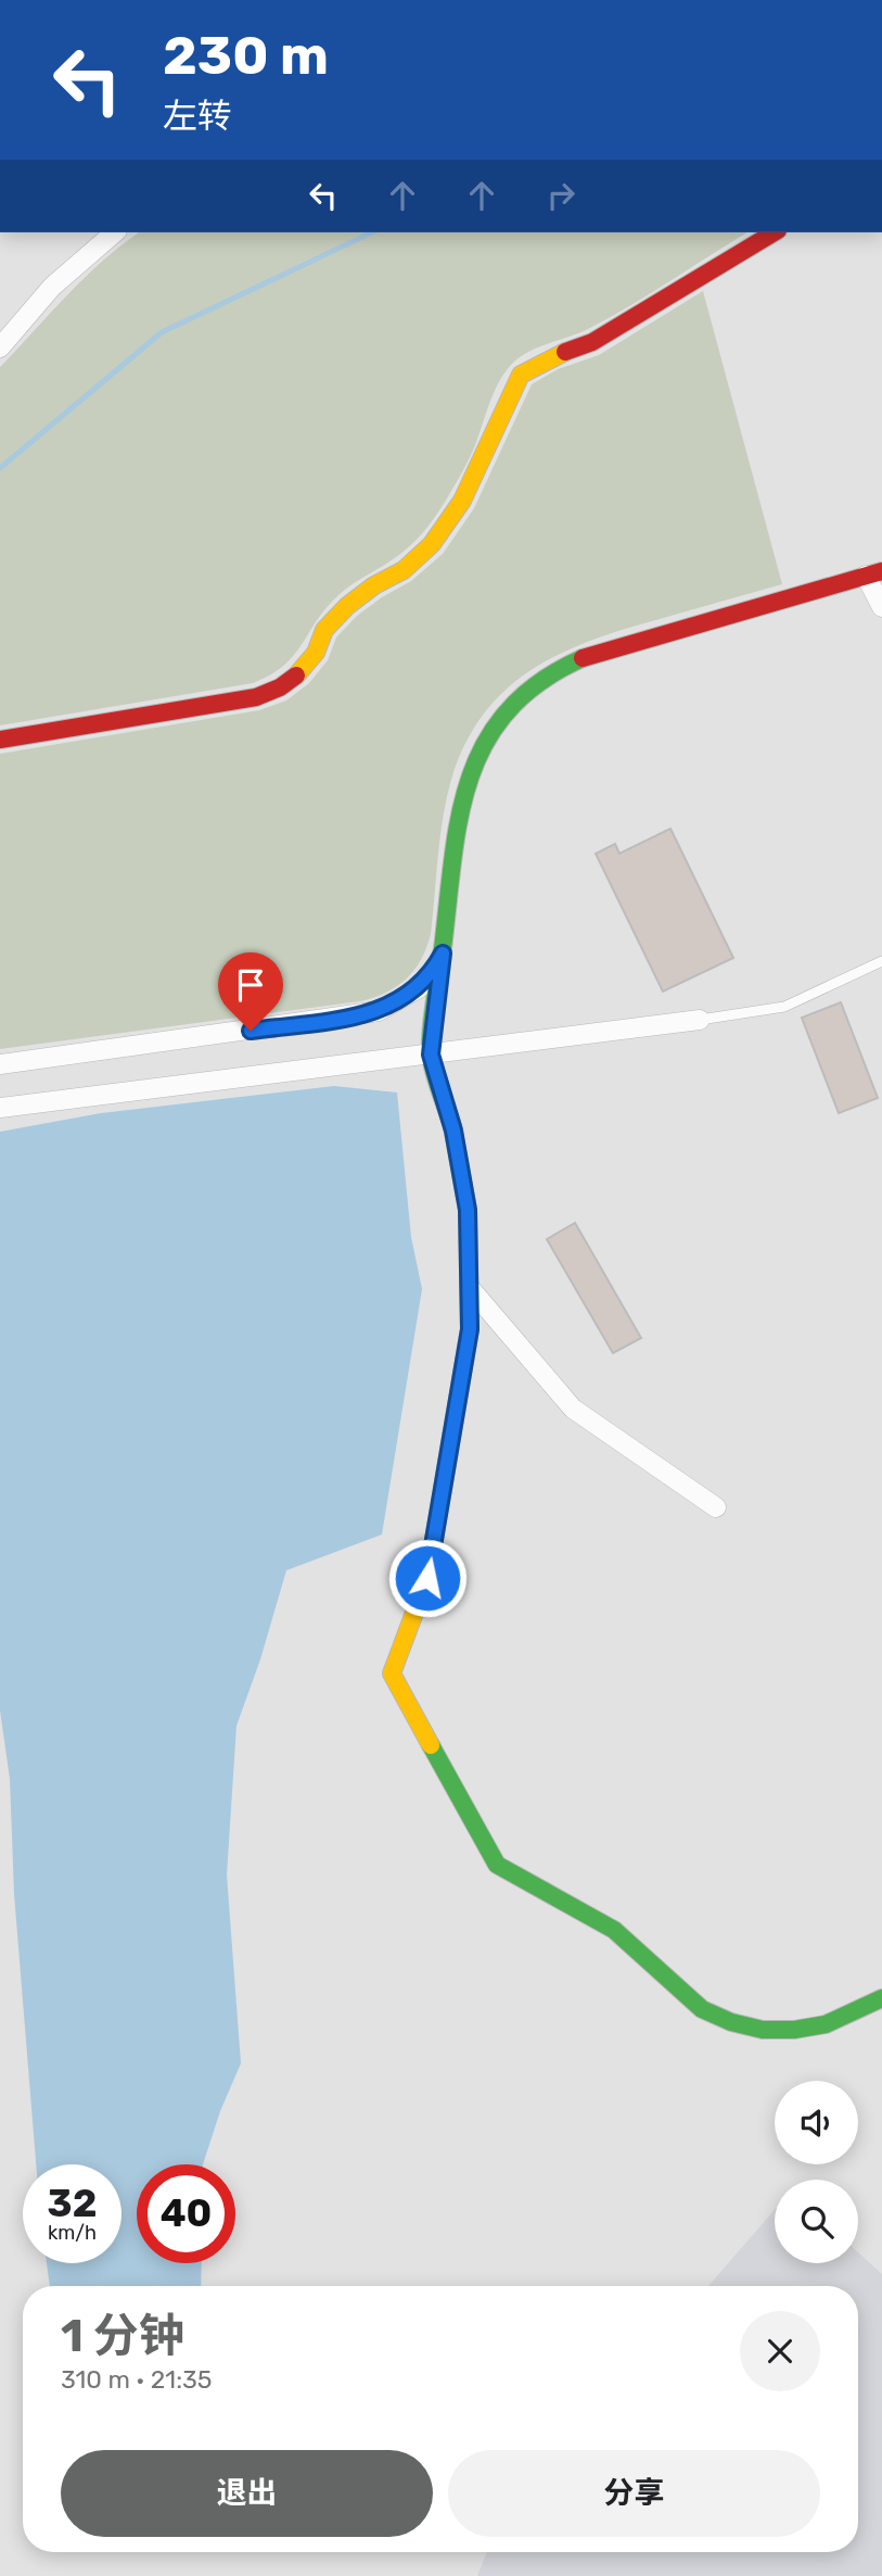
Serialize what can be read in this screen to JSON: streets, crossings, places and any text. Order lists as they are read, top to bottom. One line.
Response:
{"page":{"turn":["230 m","左转"],"speed":"32 km/h","limit":"40","heading":["1 分钟","310 m · 21:35"],"buttons":["退出","分享"]}}
